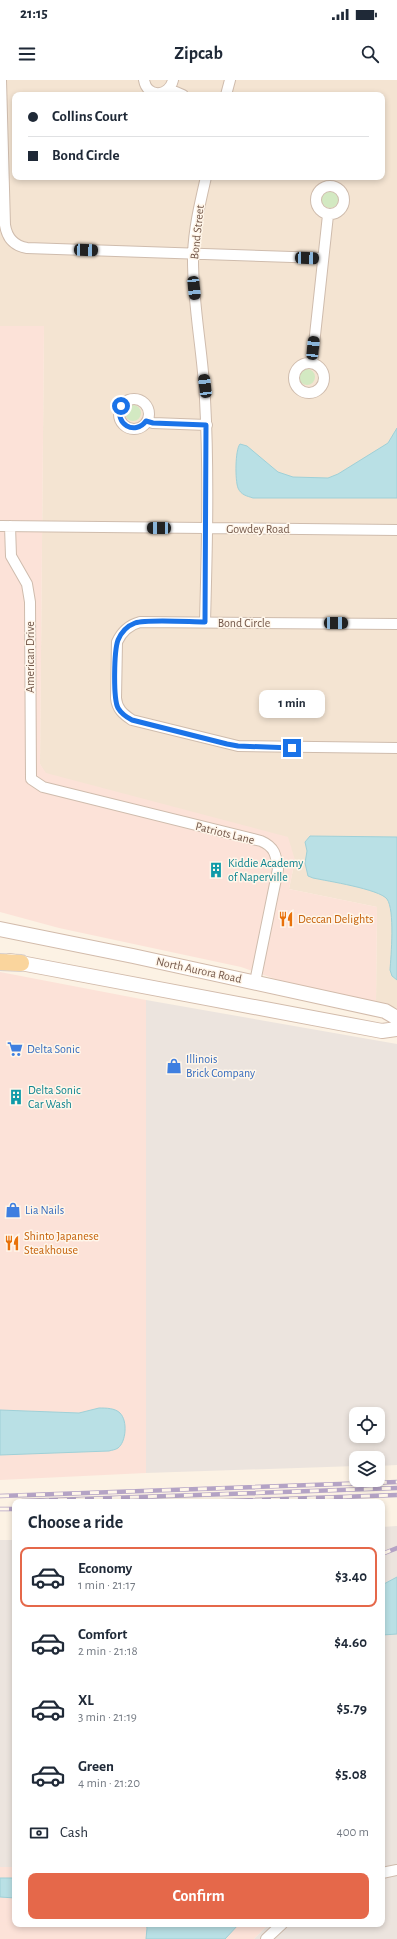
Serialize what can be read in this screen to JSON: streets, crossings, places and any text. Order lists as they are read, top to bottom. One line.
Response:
{"streets":{"main road":["North Aurora Road"],"street":["Bond Street","Gowdey Road","Bond Circle","American Drive","Patriots Lane"]},"crossings":[["Bond Street","Gowdey Road"],["Bond Street","Bond Circle"],["Gowdey Road","American Drive"],["American Drive","Patriots Lane"],["Patriots Lane","North Aurora Road"]],"places":{"building":["Kiddie Academy of Naperville","Delta Sonic Car Wash"],"restaurant":["Deccan Delights","Shinto Japanese Steakhouse"],"supermarket":["Delta Sonic"],"shop":["Illinois Brick Company","Lia Nails"]},"page":{"status":"21:15","header":"Zipcab","banner":["Collins Court","Bond Circle"],"bubble":"1 min","heading":"Choose a ride","list":[{"name":"Economy","note":"1 min · 21:17","value":"$3.40"},{"name":"Comfort","note":"2 min · 21:18","value":"$4.60"},{"name":"XL","note":"3 min · 21:19","value":"$5.79"},{"name":"Green","note":"4 min · 21:20","value":"$5.08"}],"pay":["Cash","400 m"],"buttons":"Confirm"}}
